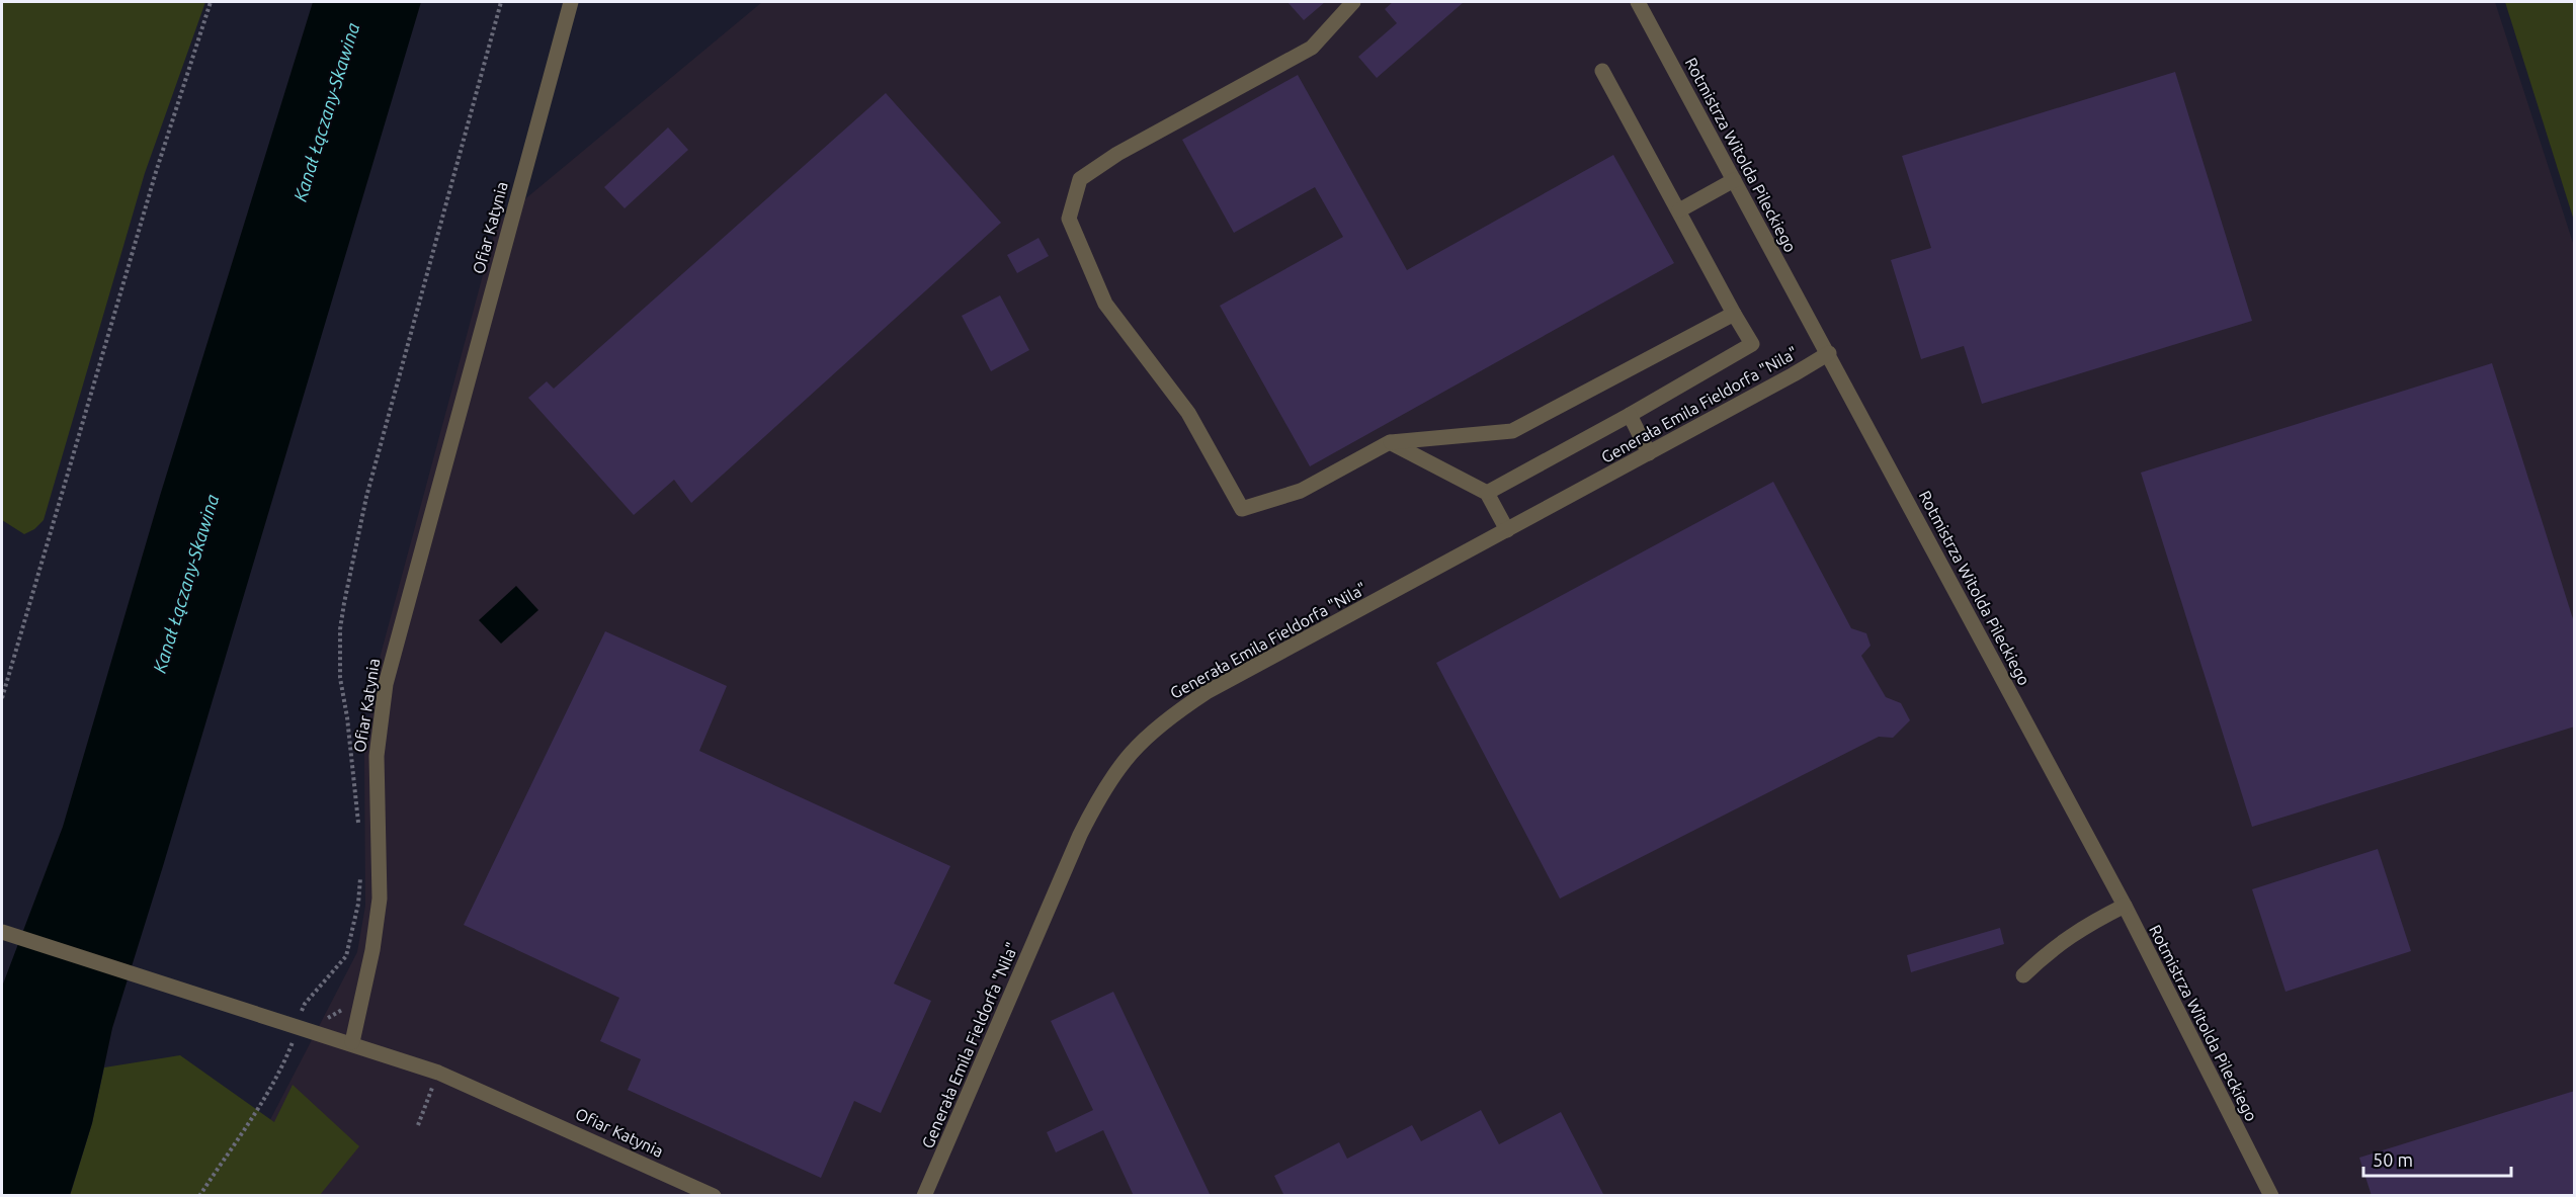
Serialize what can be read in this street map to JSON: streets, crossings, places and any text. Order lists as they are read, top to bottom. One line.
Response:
{"streets":{"street":["Rotmistrza Witolda Pileckiego","Ofiar Katynia","Generała Emila Fieldorfa \"Nila\""]},"crossings":[["Rotmistrza Witolda Pileckiego","Generała Emila Fieldorfa \"Nila\""]],"water":["Kanał Łączany-Skawina"],"scale_bar":"50 m"}
